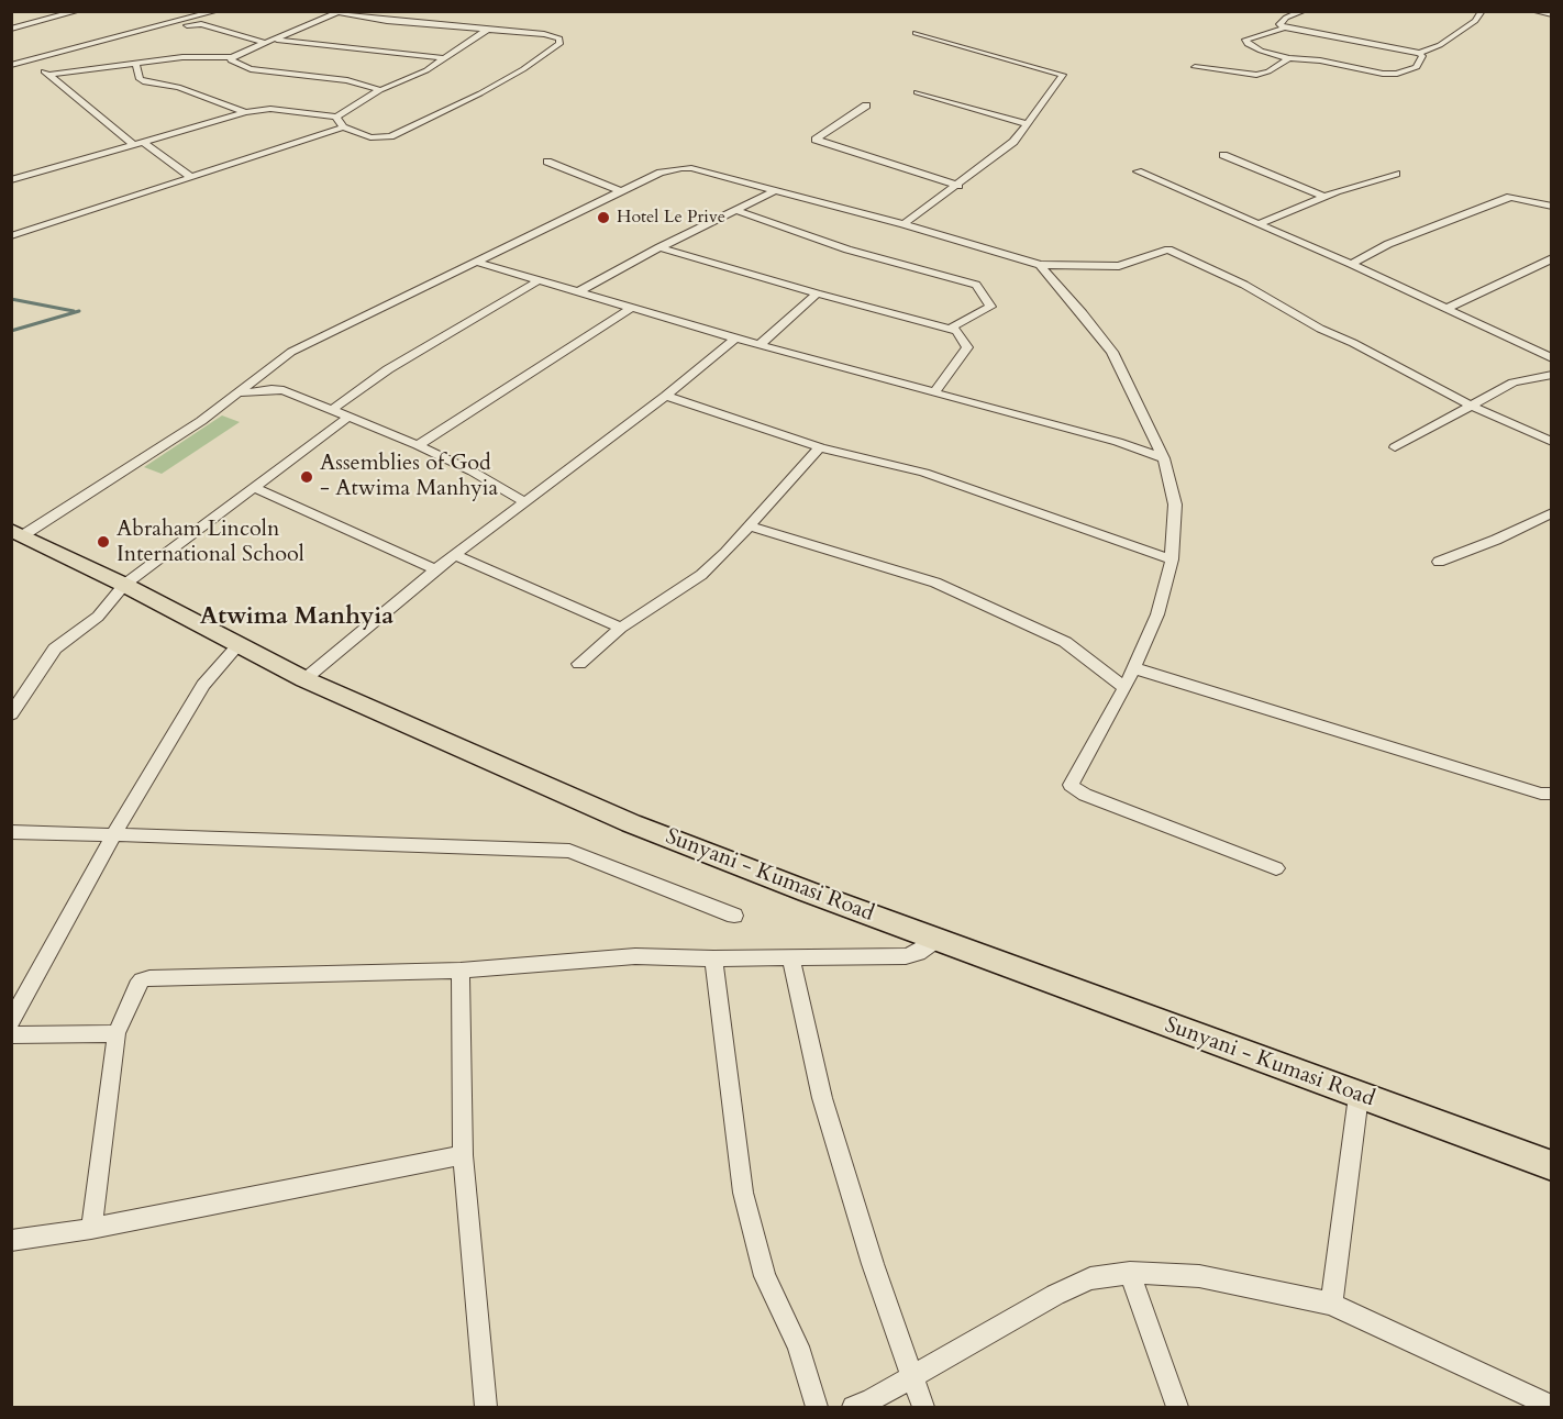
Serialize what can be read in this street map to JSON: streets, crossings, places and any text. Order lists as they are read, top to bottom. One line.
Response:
{"streets":{"main road":["Sunyani - Kumasi Road"]},"districts":["Atwima Manhyia"],"places":["Hotel Le Prive","Assemblies of God - Atwima Manhyia","Abraham Lincoln International School"]}
